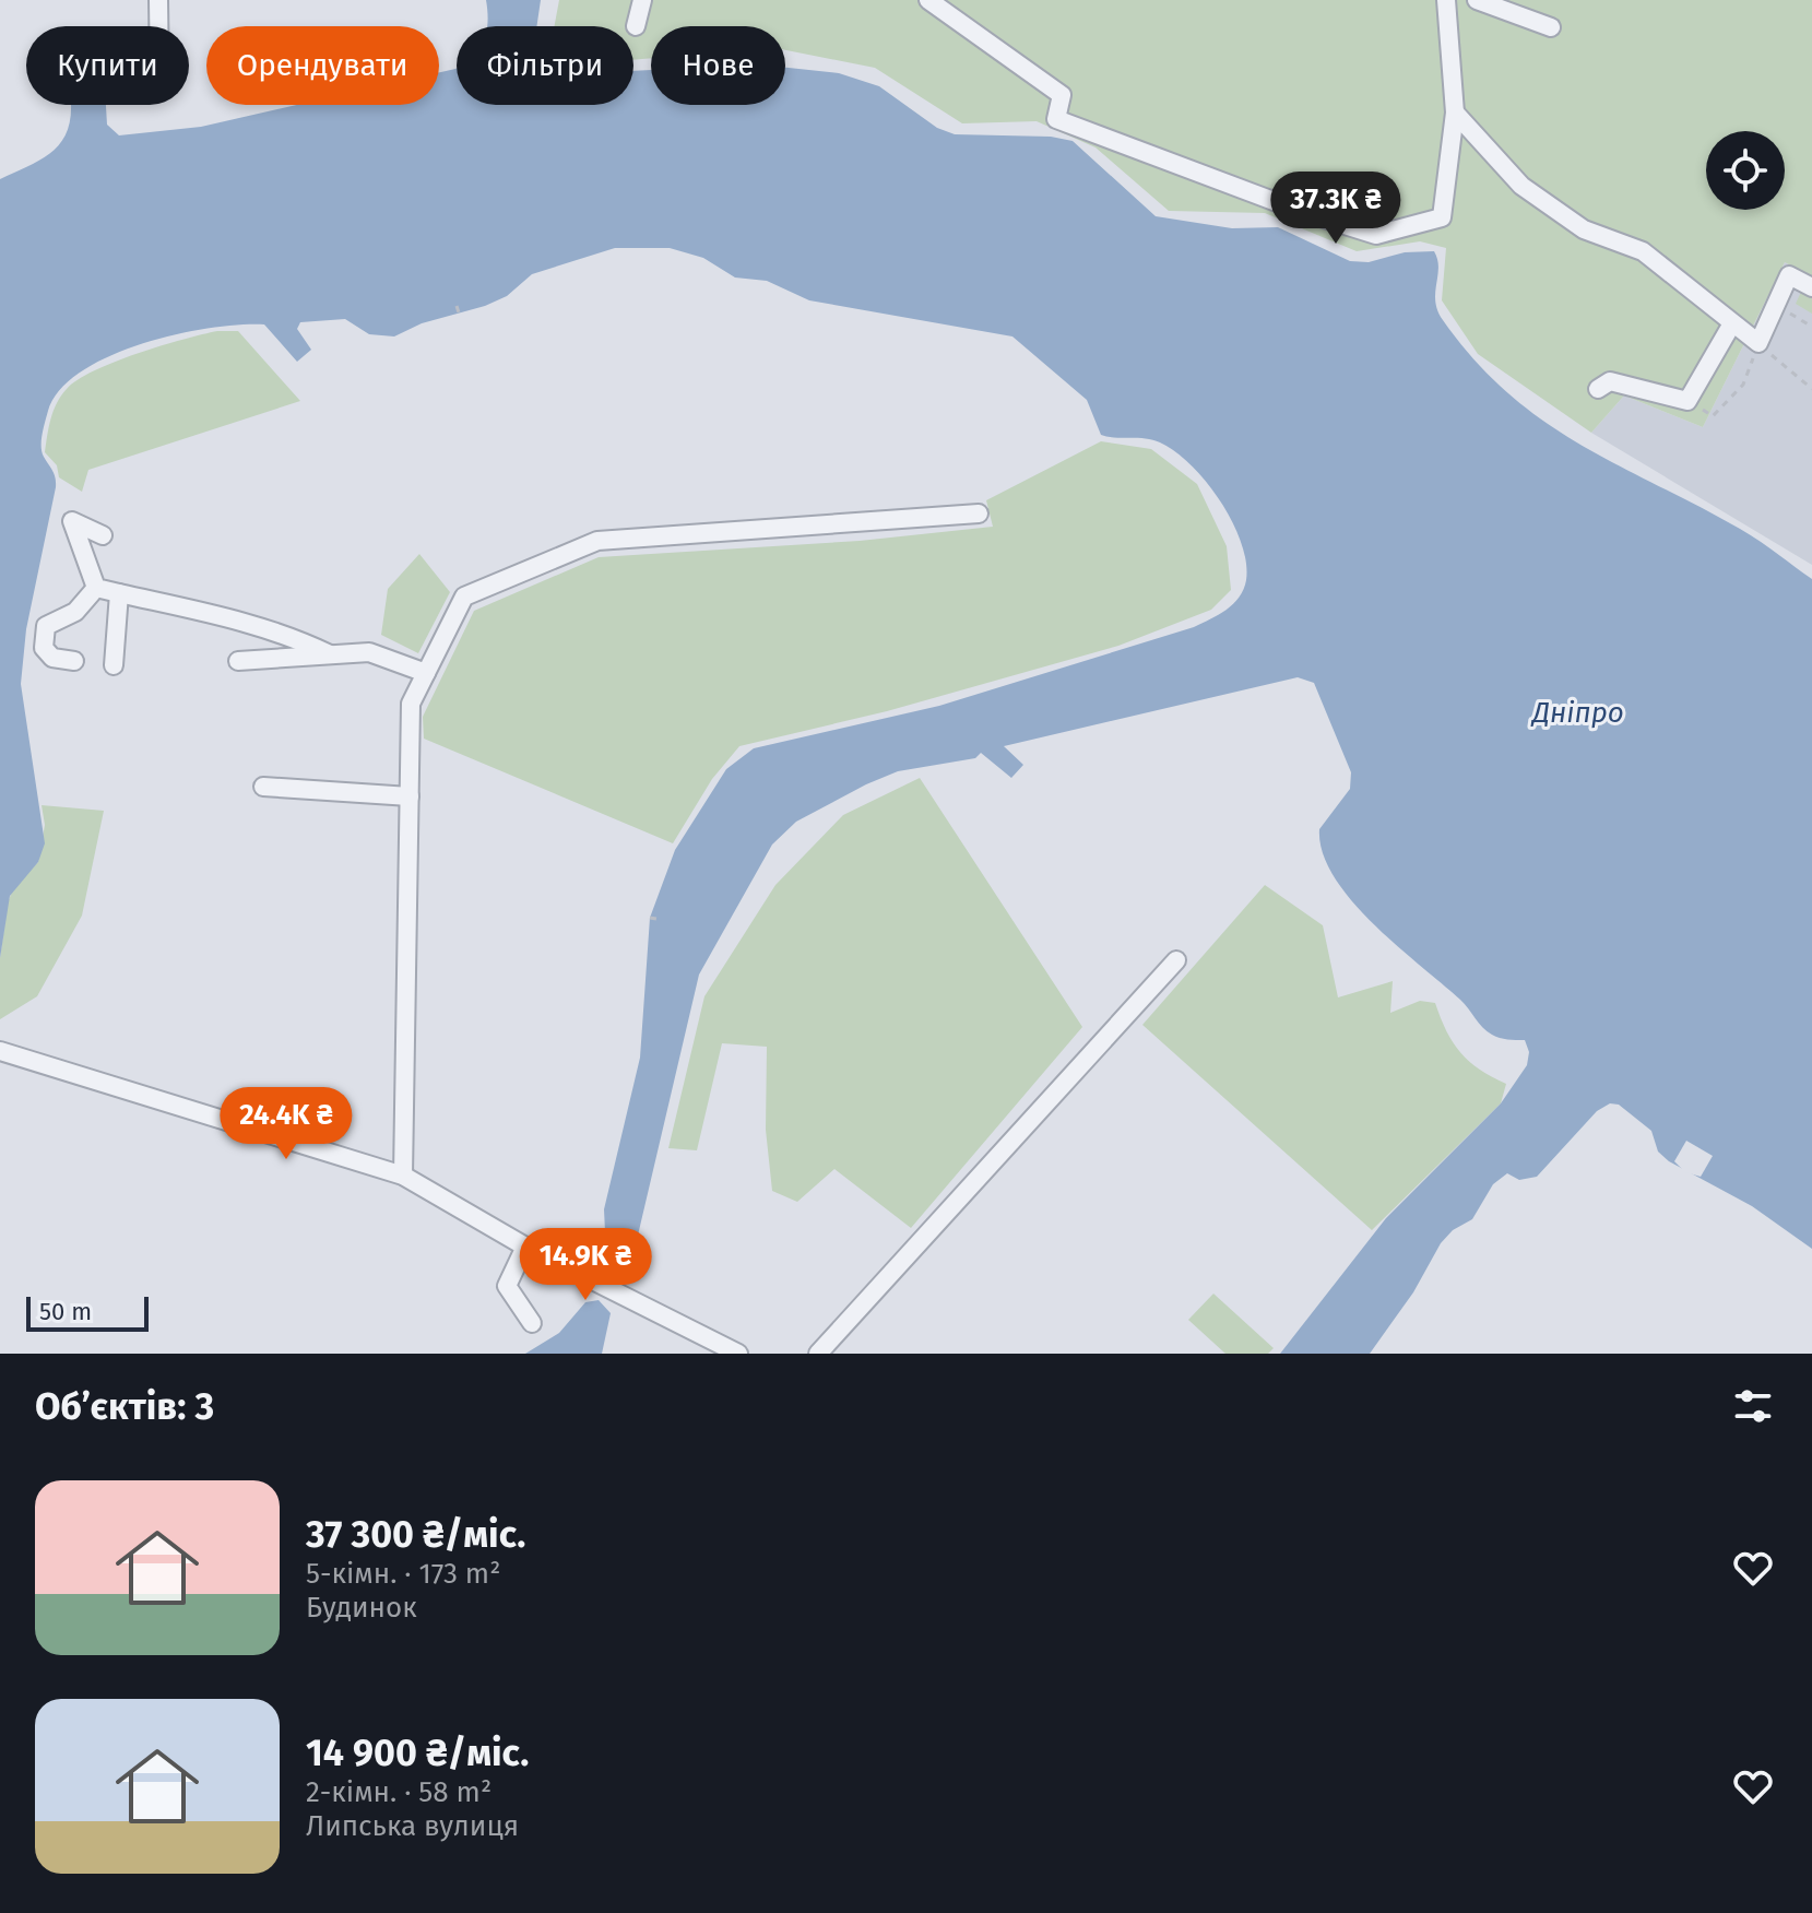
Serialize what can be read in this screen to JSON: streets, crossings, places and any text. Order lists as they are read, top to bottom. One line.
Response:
{"water":["Дніпро"],"scale_bar":"50 m","page":{"chip":["Купити","Орендувати","Фільтри","Нове"],"price":["37.3K ₴","24.4K ₴","14.9K ₴"],"scale":"50 m","heading":"Об’єктів: 3","list":[{"name":"37 300 ₴/міс.","note":"5-кімн. · 173 m² · Будинок"},{"name":"14 900 ₴/міс.","note":"2-кімн. · 58 m² · Липська вулиця"}]}}
